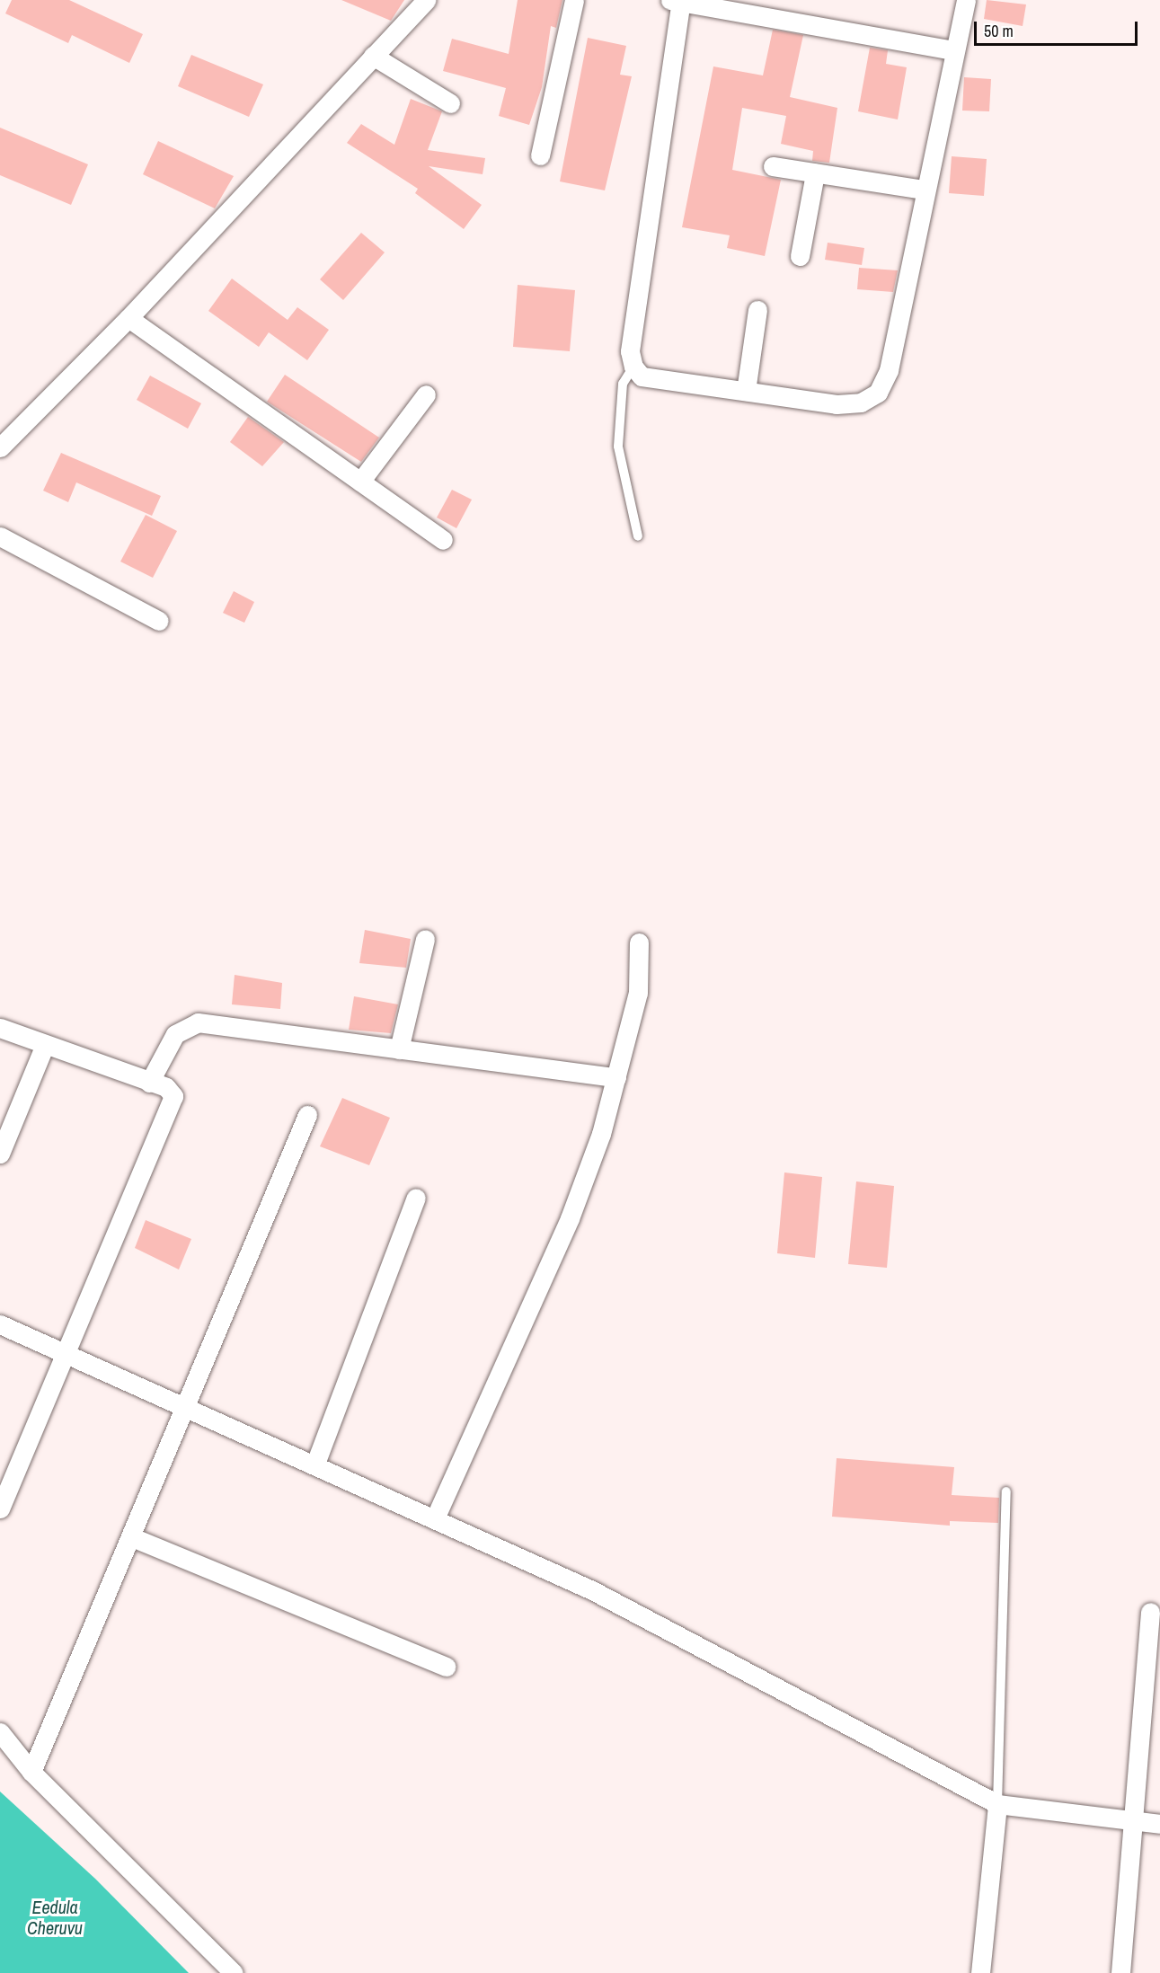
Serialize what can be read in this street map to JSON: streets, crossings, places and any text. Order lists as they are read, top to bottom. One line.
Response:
{"water":["Eedula Cheruvu"],"scale_bar":"50 m"}
